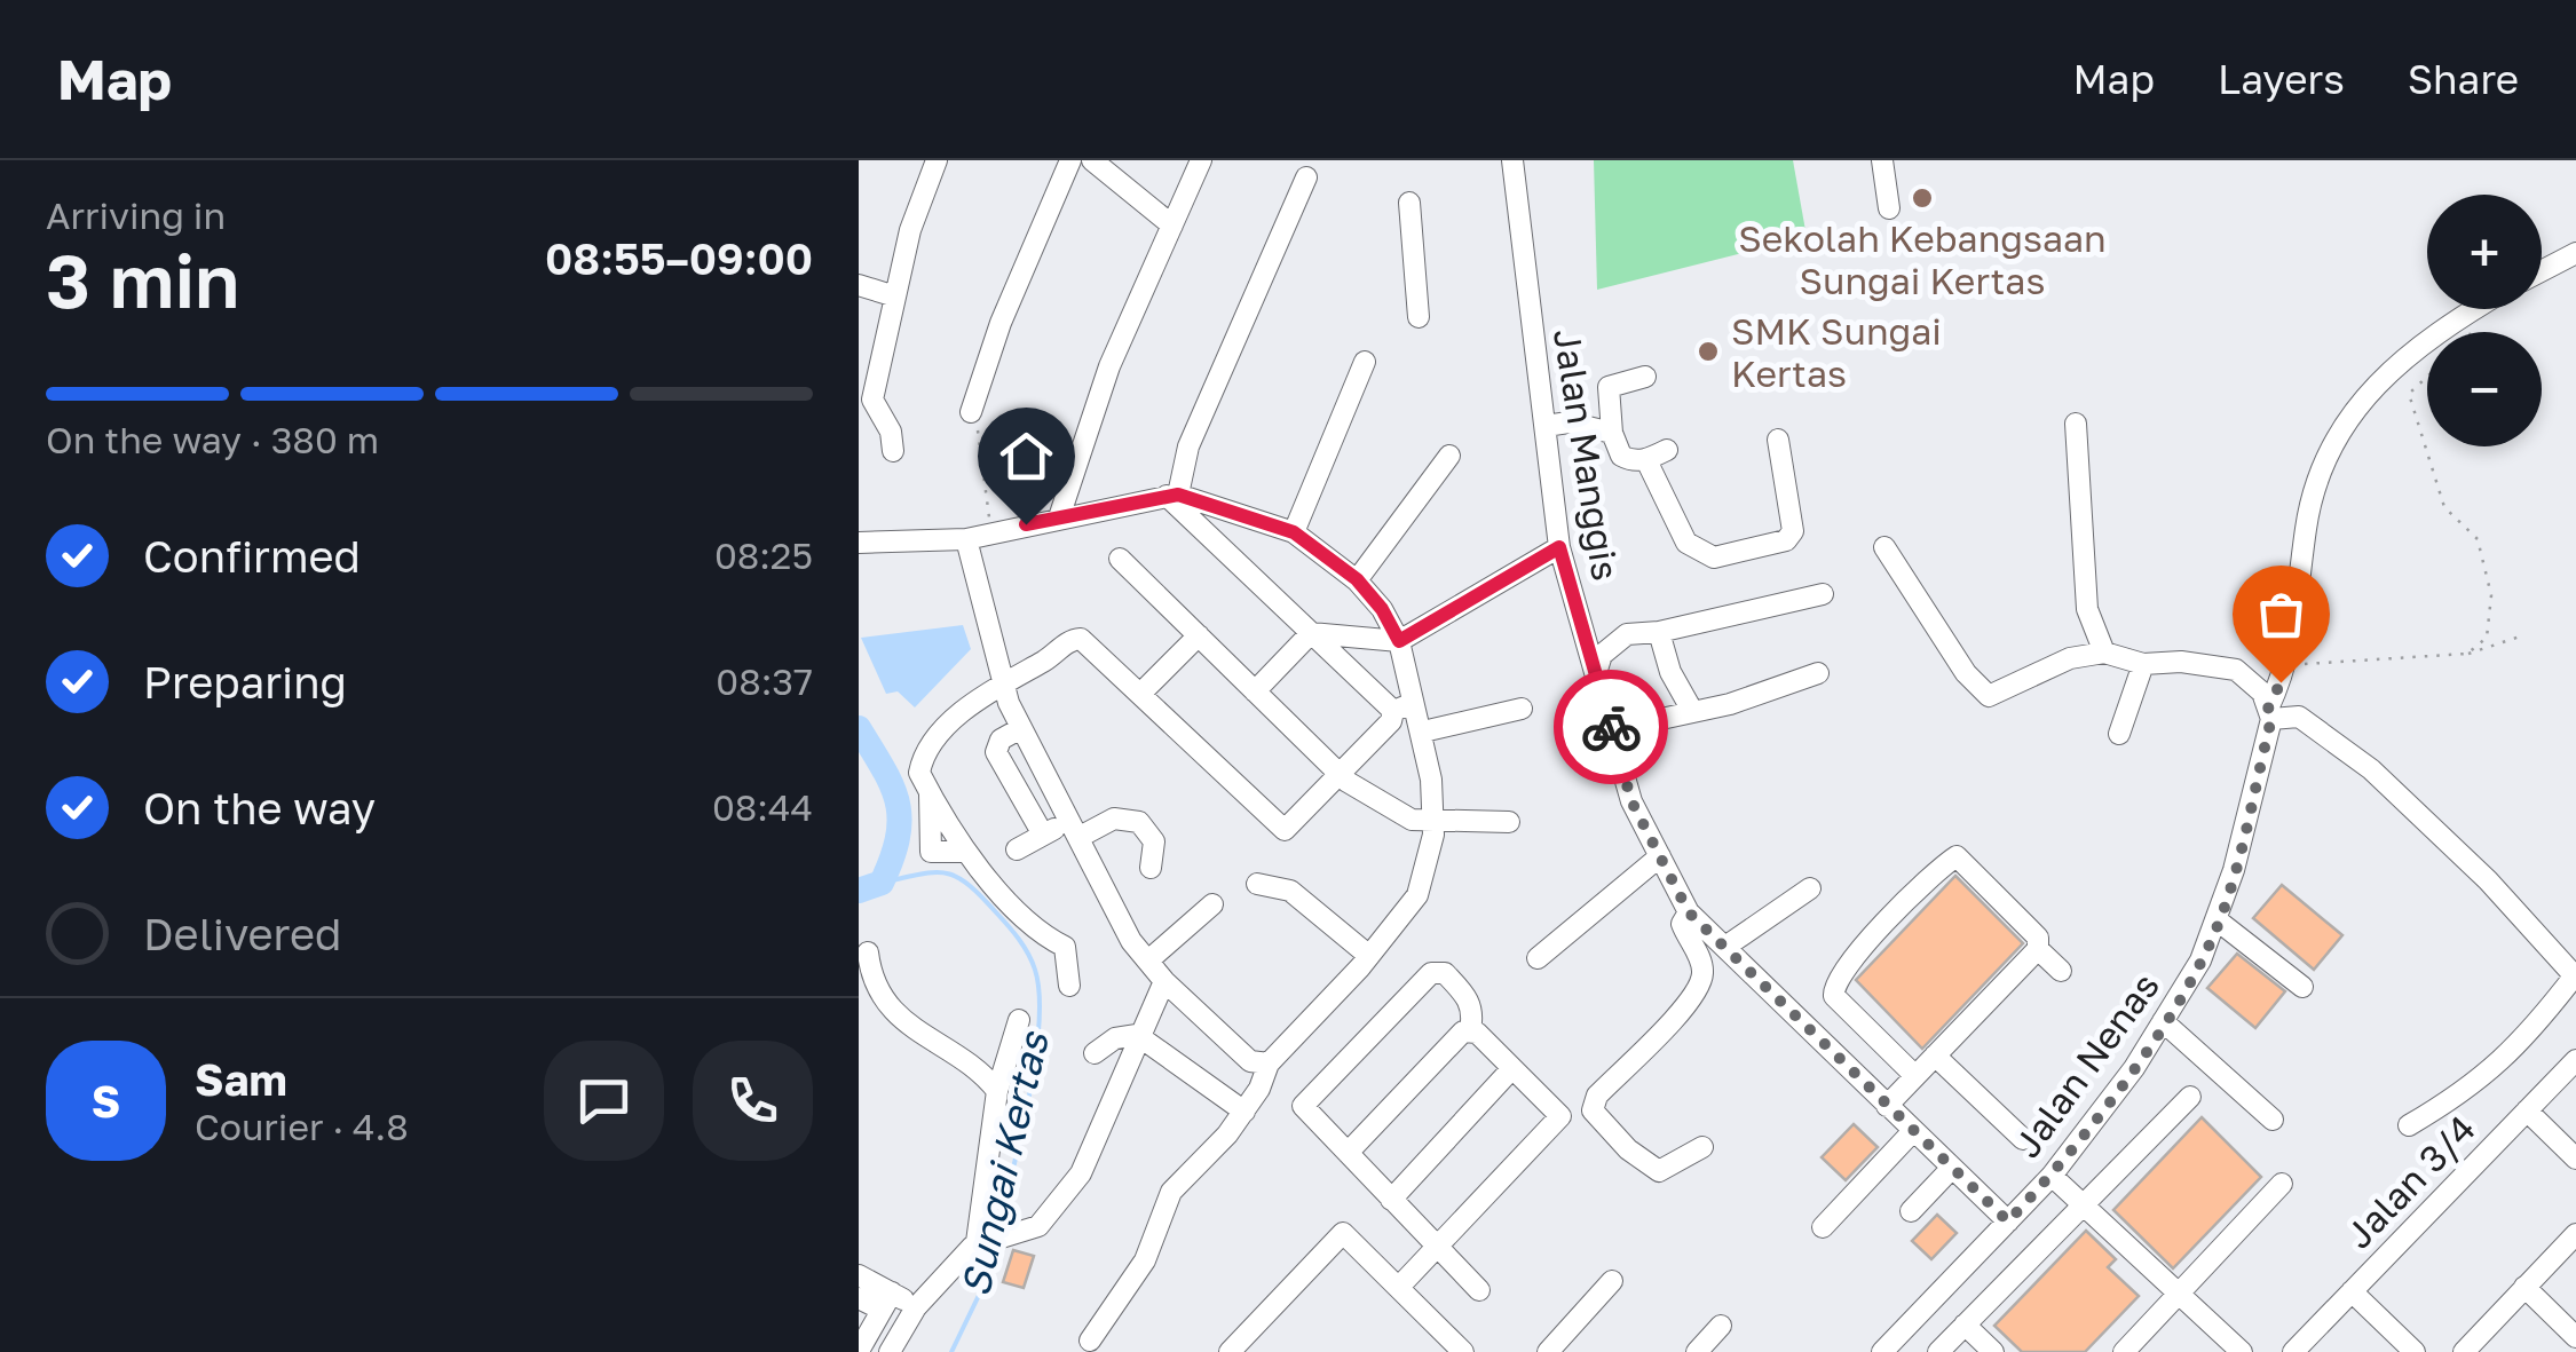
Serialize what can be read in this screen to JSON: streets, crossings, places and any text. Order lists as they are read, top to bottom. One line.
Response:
{"streets":{"street":["Jalan Manggis","Jalan Nenas","Jalan 3/4"]},"crossings":[["Jalan Manggis","Jalan Nenas"]],"water":["Sungai Kertas"],"places":["Sekolah Kebangsaan Sungai Kertas","SMK Sungai Kertas"],"page":{"header":"Map","nav":["Map","Layers","Share"],"heading":["3 min","Arriving in","08:55–09:00"],"panel":["Sam","Courier · 4.8"],"map_buttons":["+","−"],"bar":"On the way · 380 m","list":[["Confirmed","08:25"],["Preparing","08:37"],["On the way","08:44"],"Delivered"],"round":"S"}}
